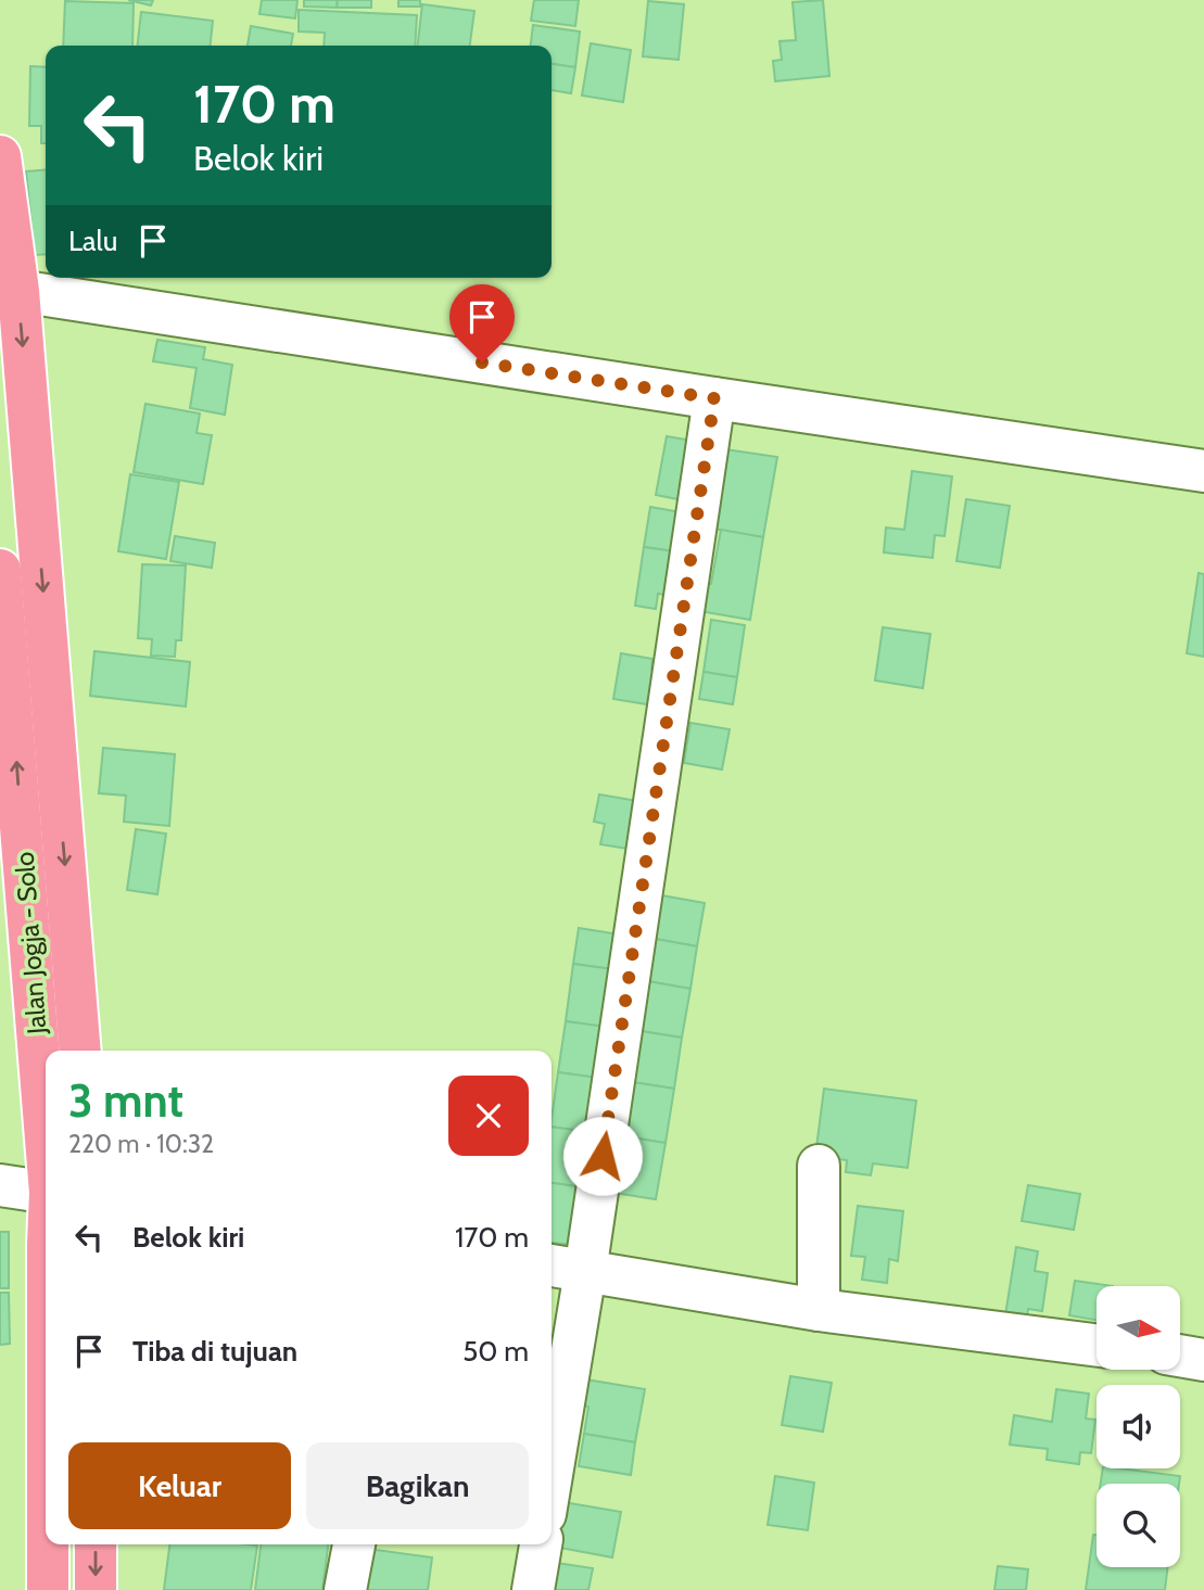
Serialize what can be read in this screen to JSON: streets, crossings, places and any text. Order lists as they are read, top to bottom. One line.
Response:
{"streets":{"highway":["Jalan Jogja - Solo"]},"north":"right","page":{"turn":["170 m","Belok kiri"],"then":"Lalu","heading":["3 mnt","220 m · 10:32"],"list":[{"name":"Belok kiri","value":"170 m"},{"name":"Tiba di tujuan","value":"50 m"}],"buttons":["Keluar","Bagikan"]}}
